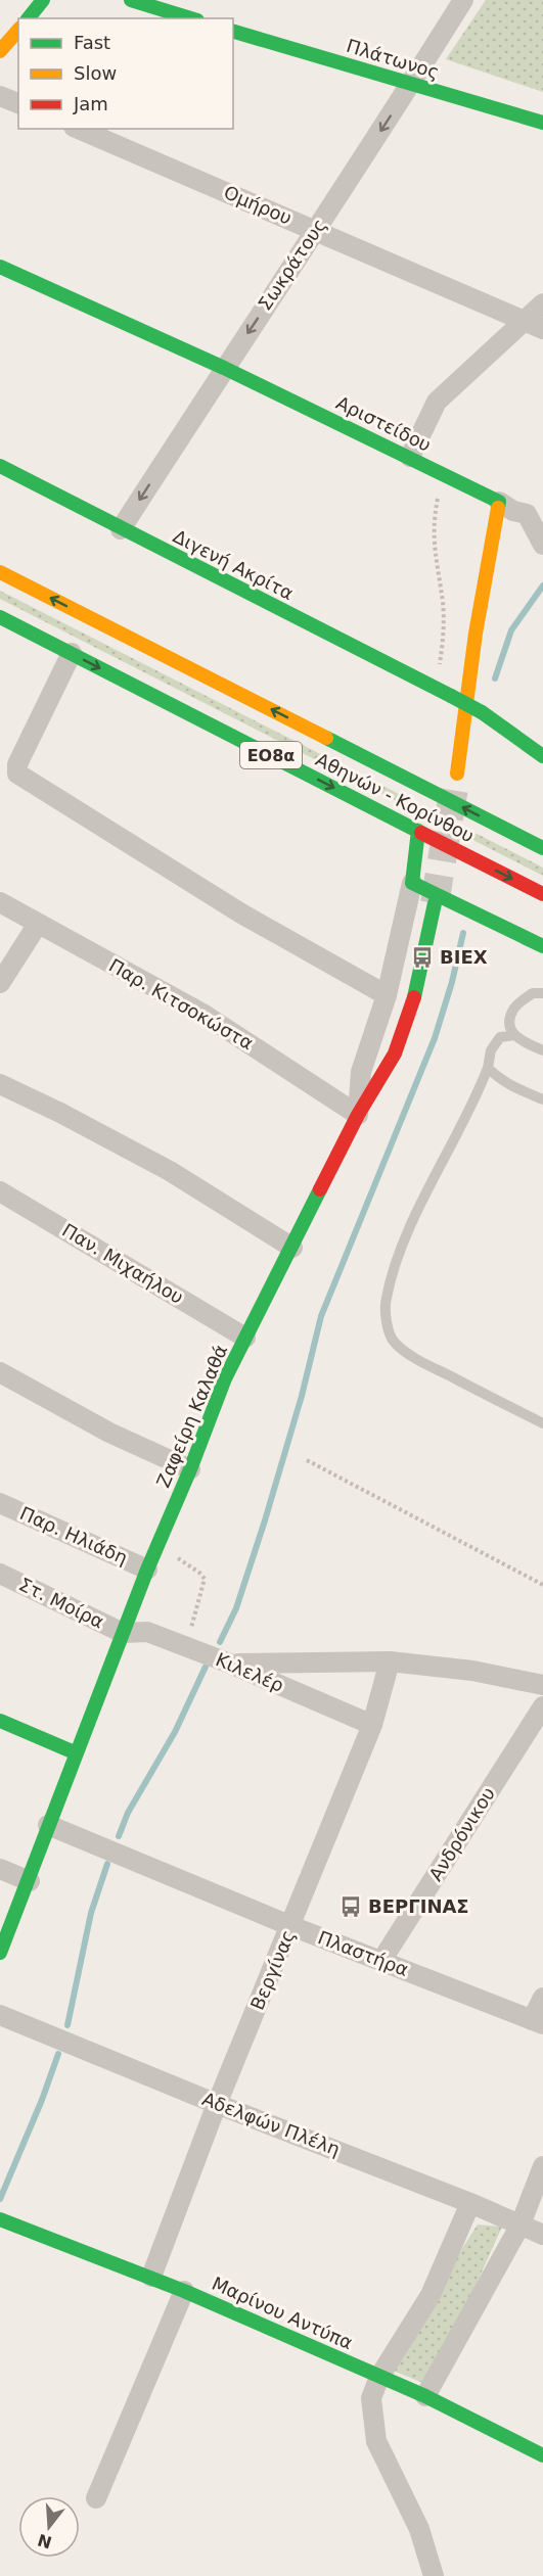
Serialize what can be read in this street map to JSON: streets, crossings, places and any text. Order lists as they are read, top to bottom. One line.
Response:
{"streets":{"main road":["Πλάτωνος","Αριστείδου","Διγενή Ακρίτα","ΕΟ8α","Αθηνών - Κορίνθου","Ζαφείρη Καλαθά","Μαρίνου Αντύπα"],"street":["Ομήρου","Σωκράτους","Παρ. Κιτσοκώστα","Παν. Μιχαήλου","Παρ. Ηλιάδη","Στ. Μοίρα","Κιλελέρ","Ανδρόνικου","Πλαστήρα","Βεργίνας","Αδελφών Πλέλη"]},"crossings":[["Πλάτωνος","Σωκράτους"],["Ομήρου","Σωκράτους"],["Σωκράτους","Αριστείδου"],["Σωκράτους","Διγενή Ακρίτα"],["Παρ. Κιτσοκώστα","Ζαφείρη Καλαθά"],["Παν. Μιχαήλου","Ζαφείρη Καλαθά"],["Ζαφείρη Καλαθά","Παρ. Ηλιάδη"],["Ζαφείρη Καλαθά","Στ. Μοίρα"],["Ζαφείρη Καλαθά","Κιλελέρ"],["Ζαφείρη Καλαθά","Πλαστήρα"],["Στ. Μοίρα","Κιλελέρ"],["Κιλελέρ","Βεργίνας"],["Ανδρόνικου","Πλαστήρα"],["Πλαστήρα","Βεργίνας"],["Βεργίνας","Αδελφών Πλέλη"],["Βεργίνας","Μαρίνου Αντύπα"]],"one_way":["Σωκράτους"],"places":{"bus stop":["ΒΙΕΧ","ΒΕΡΓΙΝΑΣ"]},"legend":["Fast","Slow","Jam"],"north":"bottom"}
